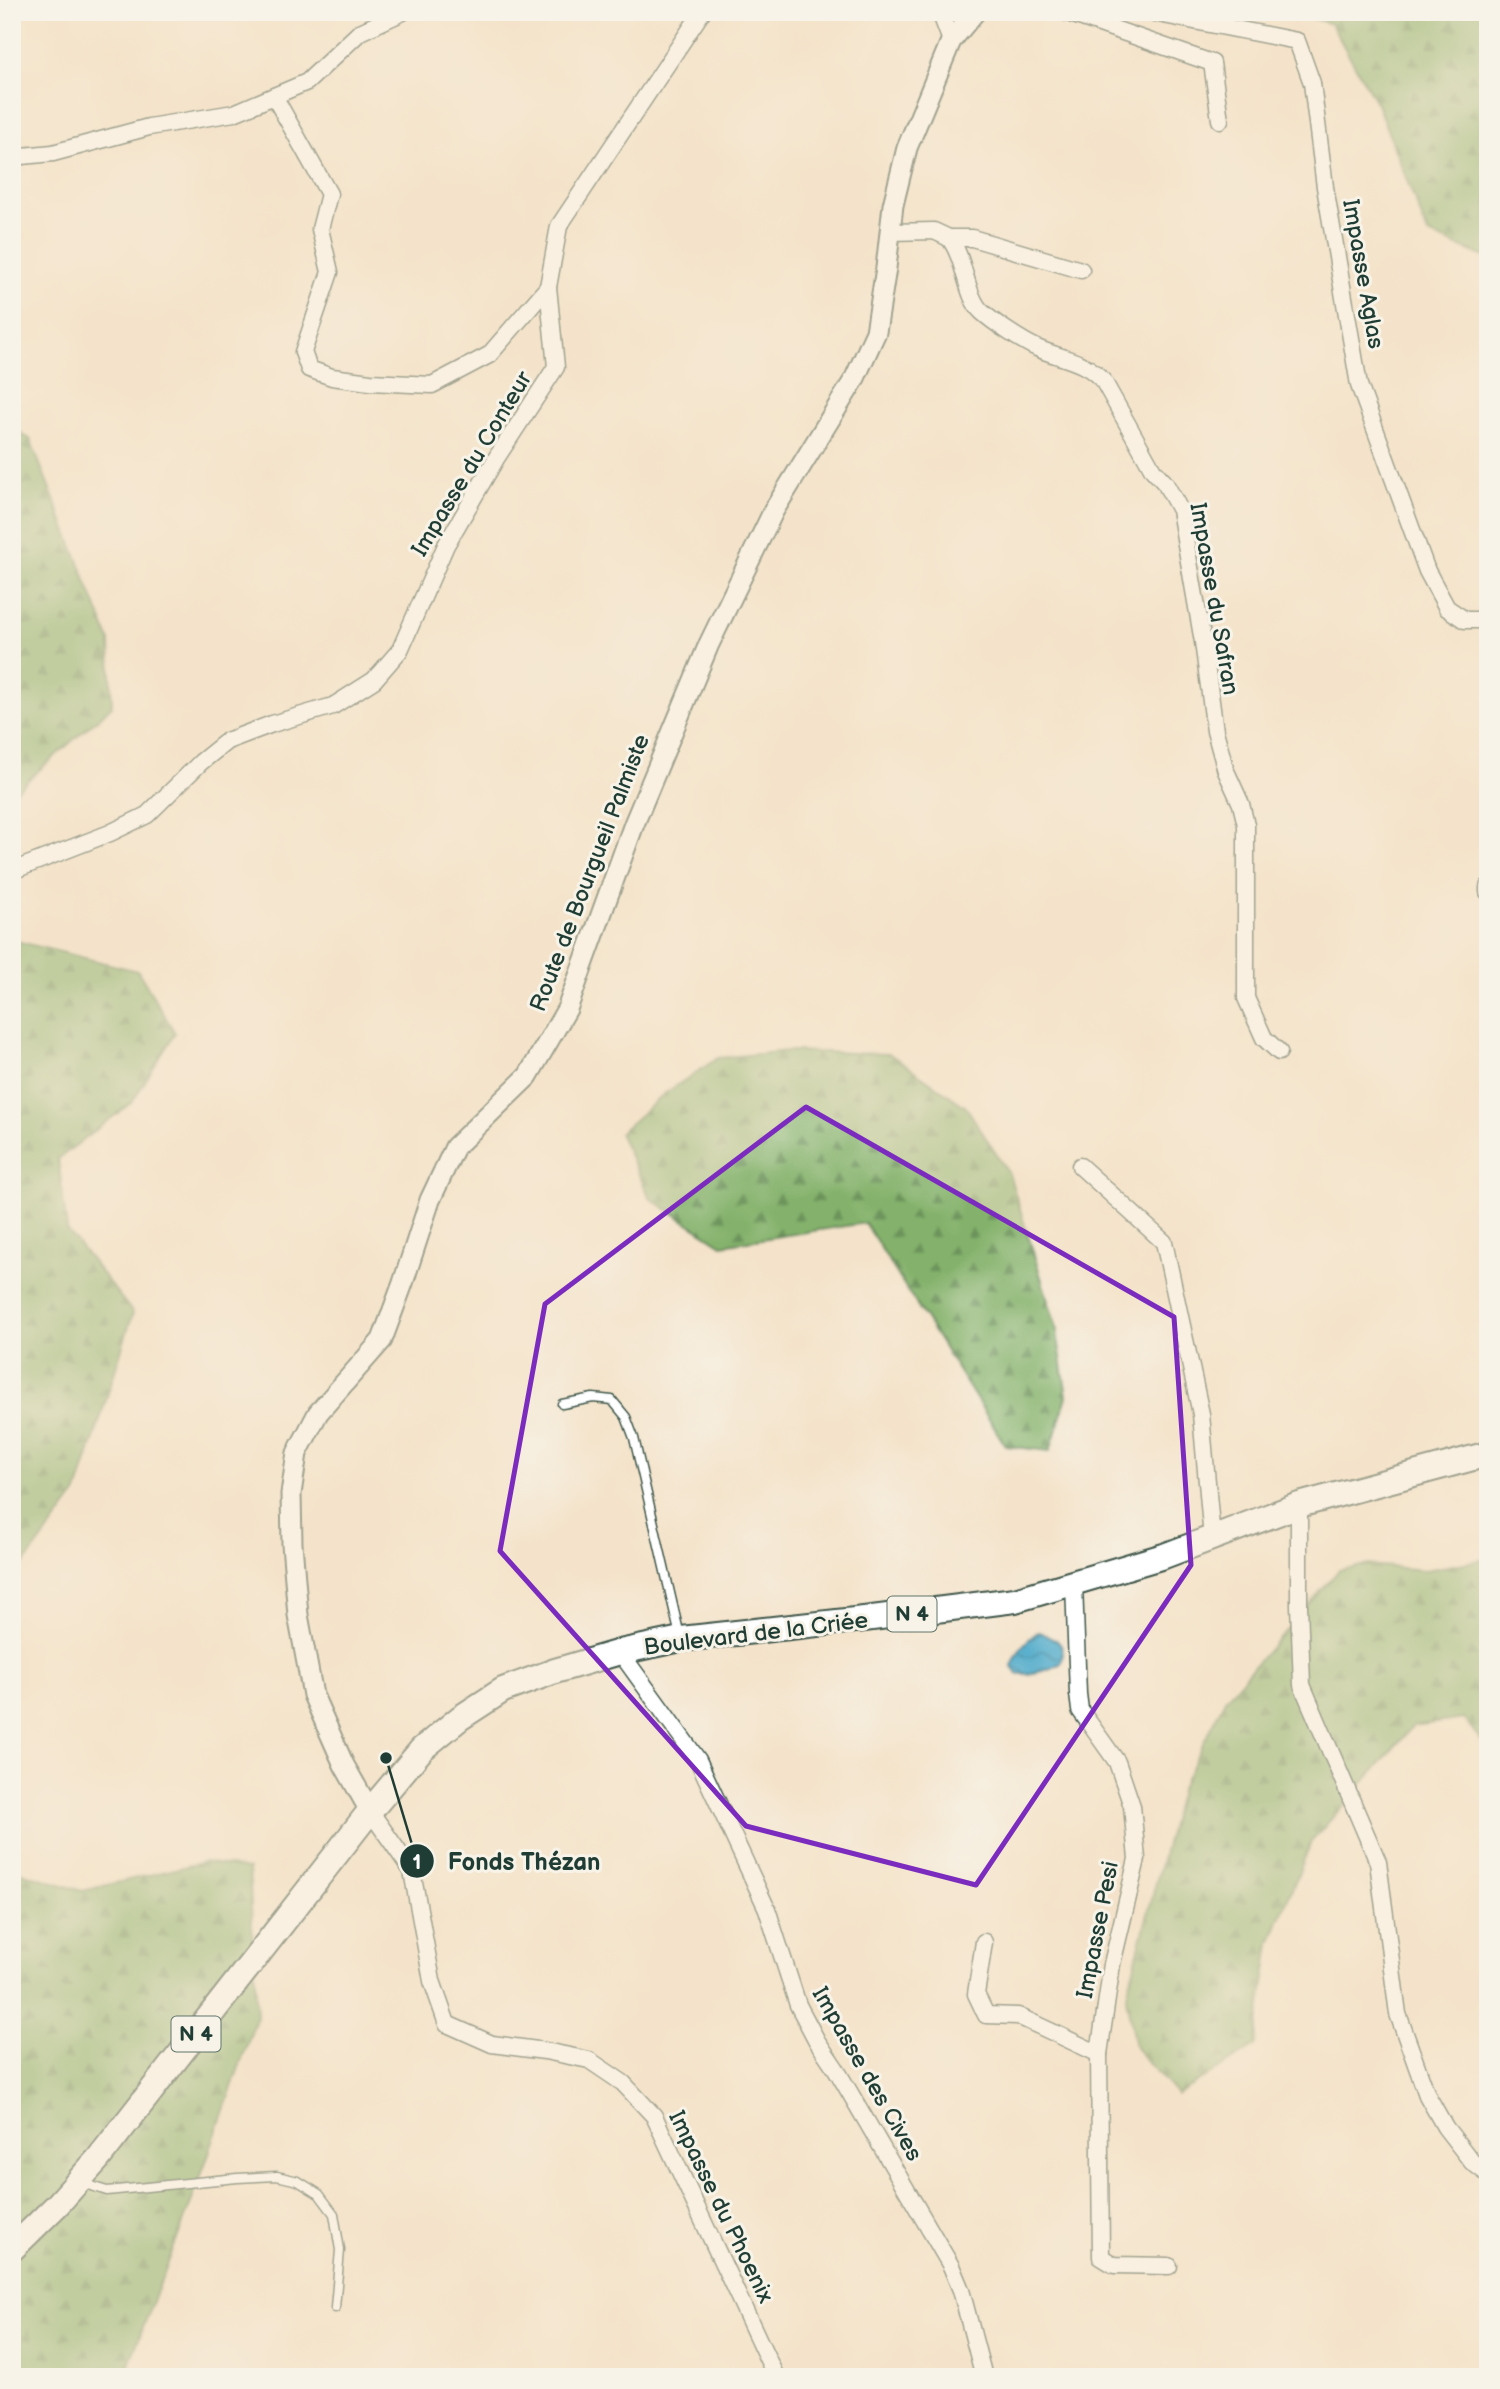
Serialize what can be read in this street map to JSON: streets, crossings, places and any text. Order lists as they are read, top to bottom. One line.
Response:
{"streets":{"main road":["N 4","Boulevard de la Criée"],"street":["Impasse Aglas","Impasse du Conteur","Impasse du Safran","Route de Bourgueil Palmiste","Impasse Pesi","Impasse des Cives","Impasse du Phoenix"]},"crossings":[["Route de Bourgueil Palmiste","Boulevard de la Criée"],["Route de Bourgueil Palmiste","Impasse du Phoenix"],["Boulevard de la Criée","Impasse Pesi"],["Boulevard de la Criée","Impasse des Cives"],["Boulevard de la Criée","Impasse du Phoenix"]],"places":["Fonds Thézan"]}
